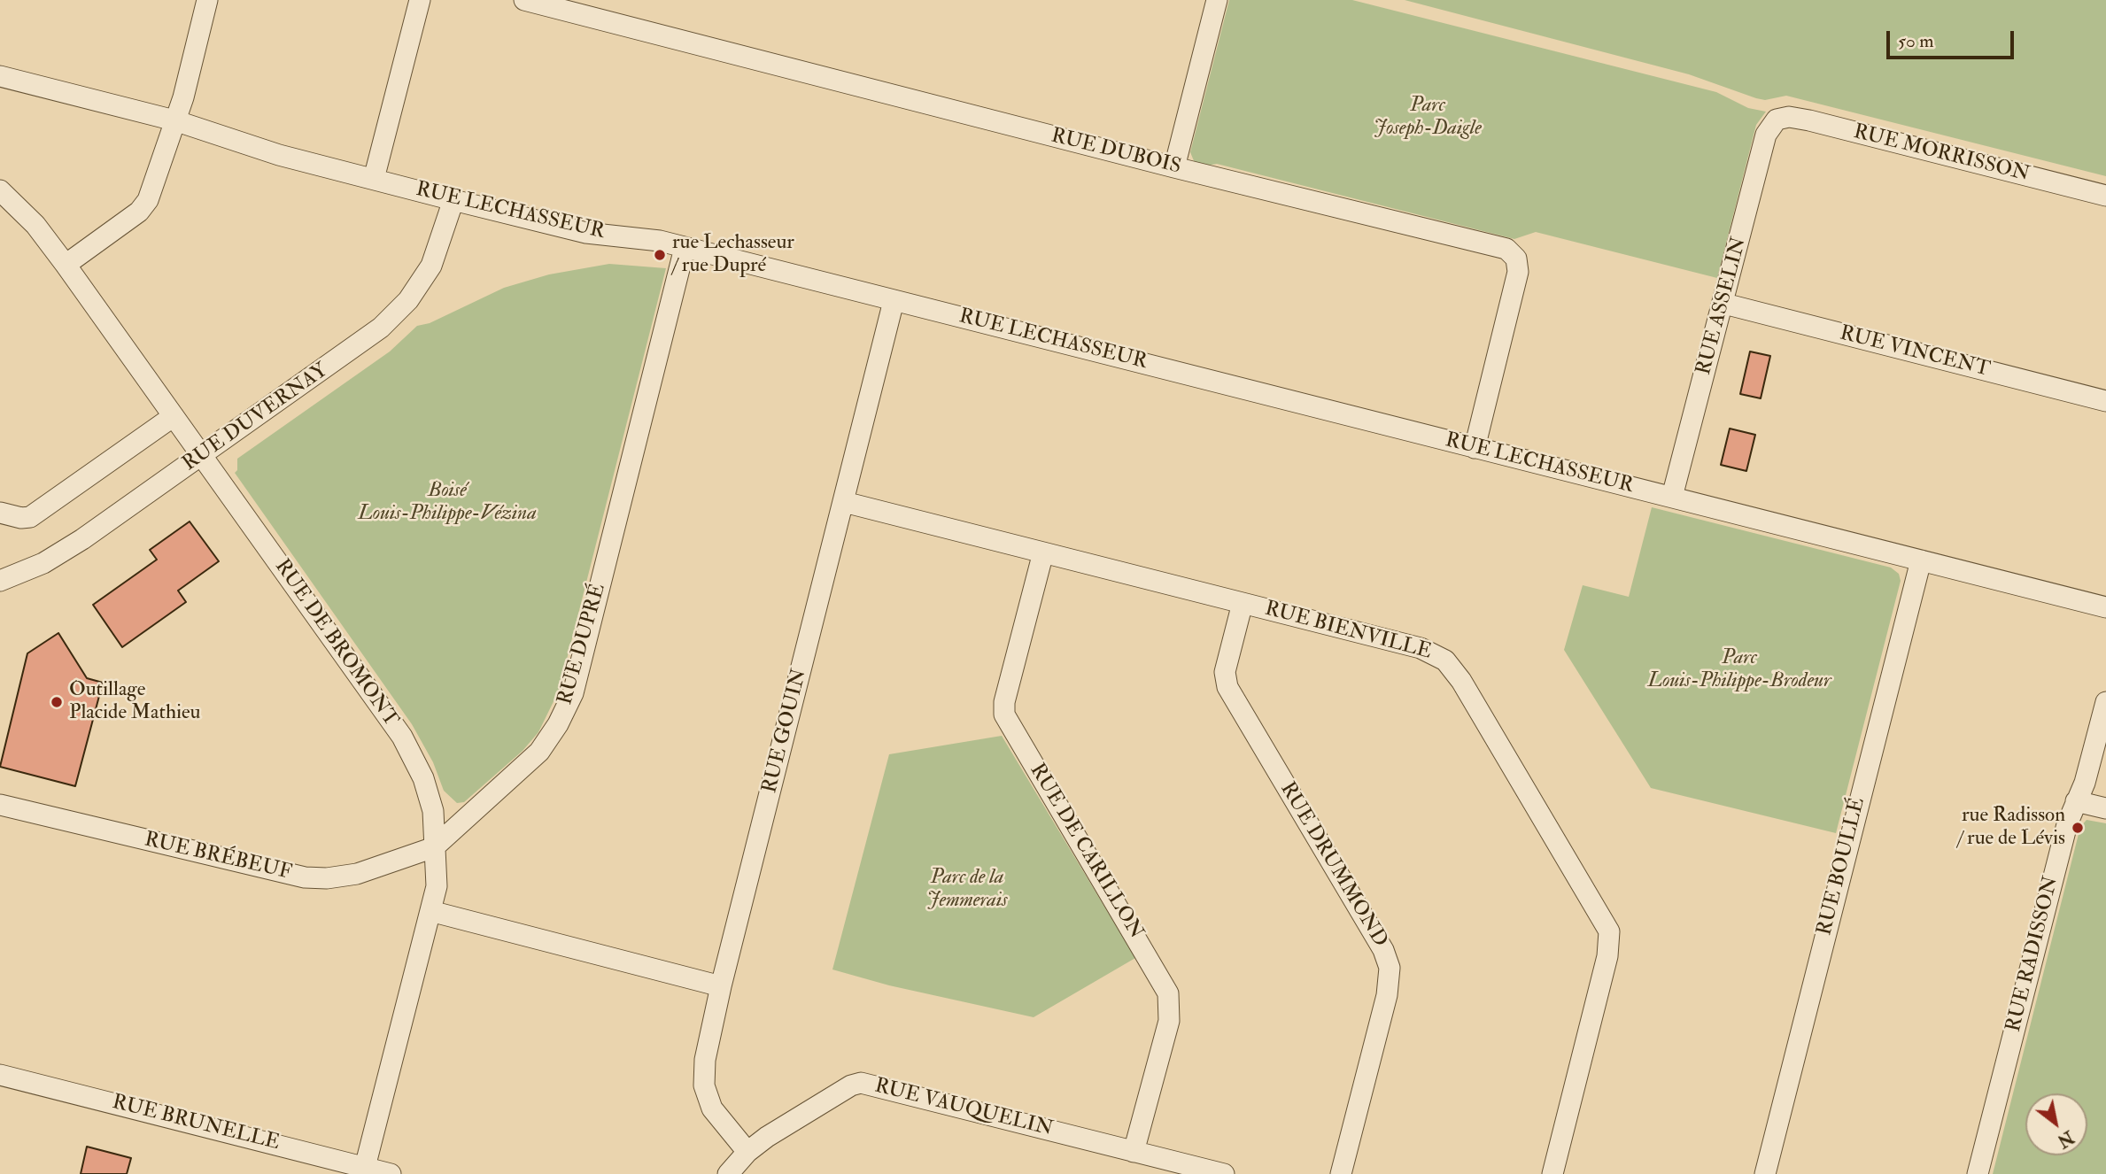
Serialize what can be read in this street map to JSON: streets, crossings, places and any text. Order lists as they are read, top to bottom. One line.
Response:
{"streets":{"street":["RUE DUBOIS","RUE MORRISSON","RUE LECHASSEUR","RUE ASSELIN","RUE VINCENT","RUE DUVERNAY","RUE BIENVILLE","RUE DE BROMONT","RUE DUPRÉ","RUE GOUIN","RUE DE CARILLON","RUE BRÉBEUF","RUE DRUMMOND","RUE BOULLÉ","RUE RADISSON","RUE VAUQUELIN","RUE BRUNELLE"]},"crossings":[["RUE DUBOIS","RUE LECHASSEUR"],["RUE MORRISSON","RUE ASSELIN"],["RUE LECHASSEUR","RUE ASSELIN"],["RUE LECHASSEUR","RUE DUVERNAY"],["RUE LECHASSEUR","RUE DUPRÉ"],["RUE LECHASSEUR","RUE GOUIN"],["RUE LECHASSEUR","RUE BOULLÉ"],["RUE ASSELIN","RUE VINCENT"],["RUE DUVERNAY","RUE DE BROMONT"],["RUE BIENVILLE","RUE GOUIN"],["RUE BIENVILLE","RUE DE CARILLON"],["RUE BIENVILLE","RUE DRUMMOND"],["RUE DE BROMONT","RUE DUPRÉ"],["RUE DE BROMONT","RUE BRÉBEUF"],["RUE DUPRÉ","RUE BRÉBEUF"],["RUE GOUIN","RUE VAUQUELIN"],["RUE DE CARILLON","RUE VAUQUELIN"]],"parks":["Parc Joseph-Daigle","Boisé Louis-Philippe-Vézina","Parc Louis-Philippe-Brodeur","Parc de la Jemmerais"],"places":["rue Lechasseur / rue Dupré","Outillage Placide Mathieu","rue Radisson / rue de Lévis"],"scale_bar":"50 m","north":"bottom right"}
